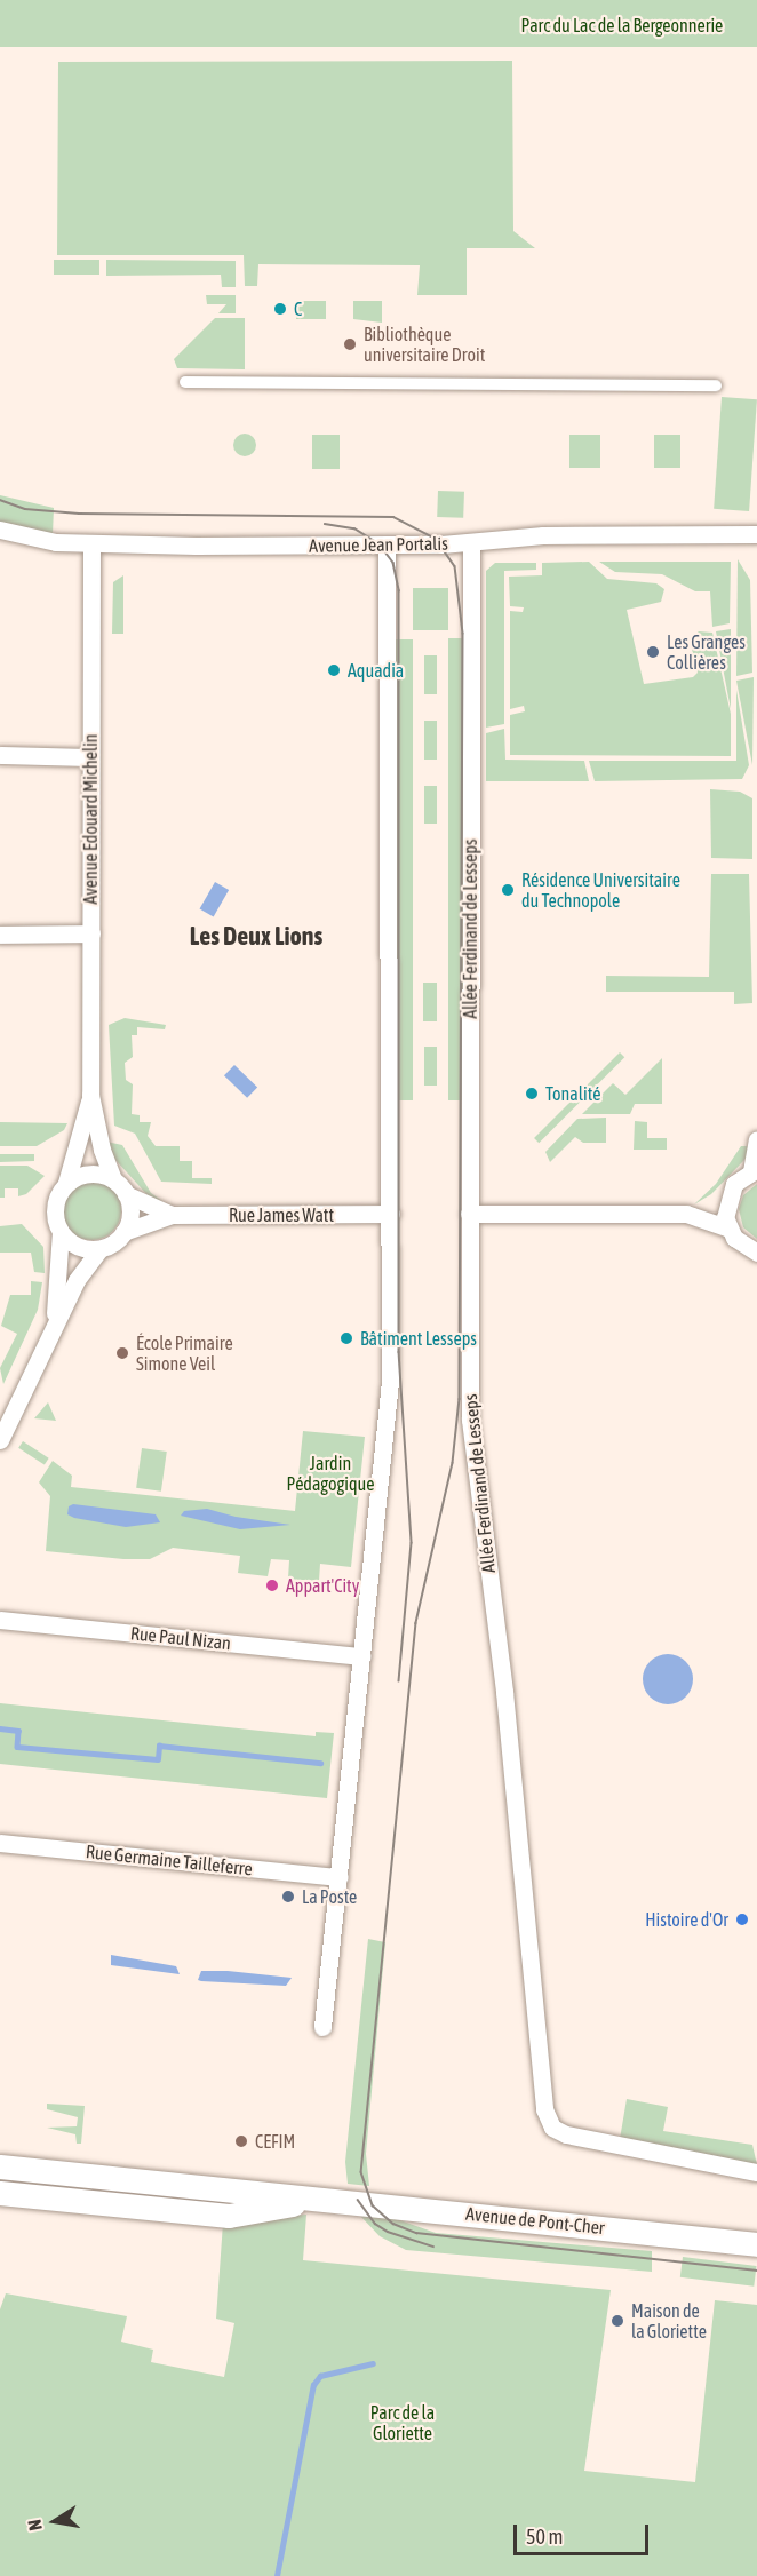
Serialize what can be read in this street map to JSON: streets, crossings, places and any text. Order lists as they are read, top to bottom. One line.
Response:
{"streets":{"main road":["Avenue de Pont-Cher"],"street":["Avenue Jean Portalis","Avenue Edouard Michelin","Allée Ferdinand de Lesseps","Rue James Watt","Rue Paul Nizan","Rue Germaine Tailleferre"]},"crossings":[["Avenue Jean Portalis","Avenue Edouard Michelin"],["Avenue Jean Portalis","Allée Ferdinand de Lesseps"],["Avenue Edouard Michelin","Rue James Watt"]],"districts":["Les Deux Lions"],"parks":["Parc du Lac de la Bergeonnerie","Jardin Pédagogique","Parc de la Gloriette"],"places":["C","Bibliothèque universitaire Droit","Les Granges Collières","Aquadia","Résidence Universitaire du Technopole","Tonalité","Bâtiment Lesseps","École Primaire Simone Veil","Appart'City","La Poste","Histoire d'Or","CEFIM","Maison de la Gloriette"],"scale_bar":"50 m","north":"left"}
